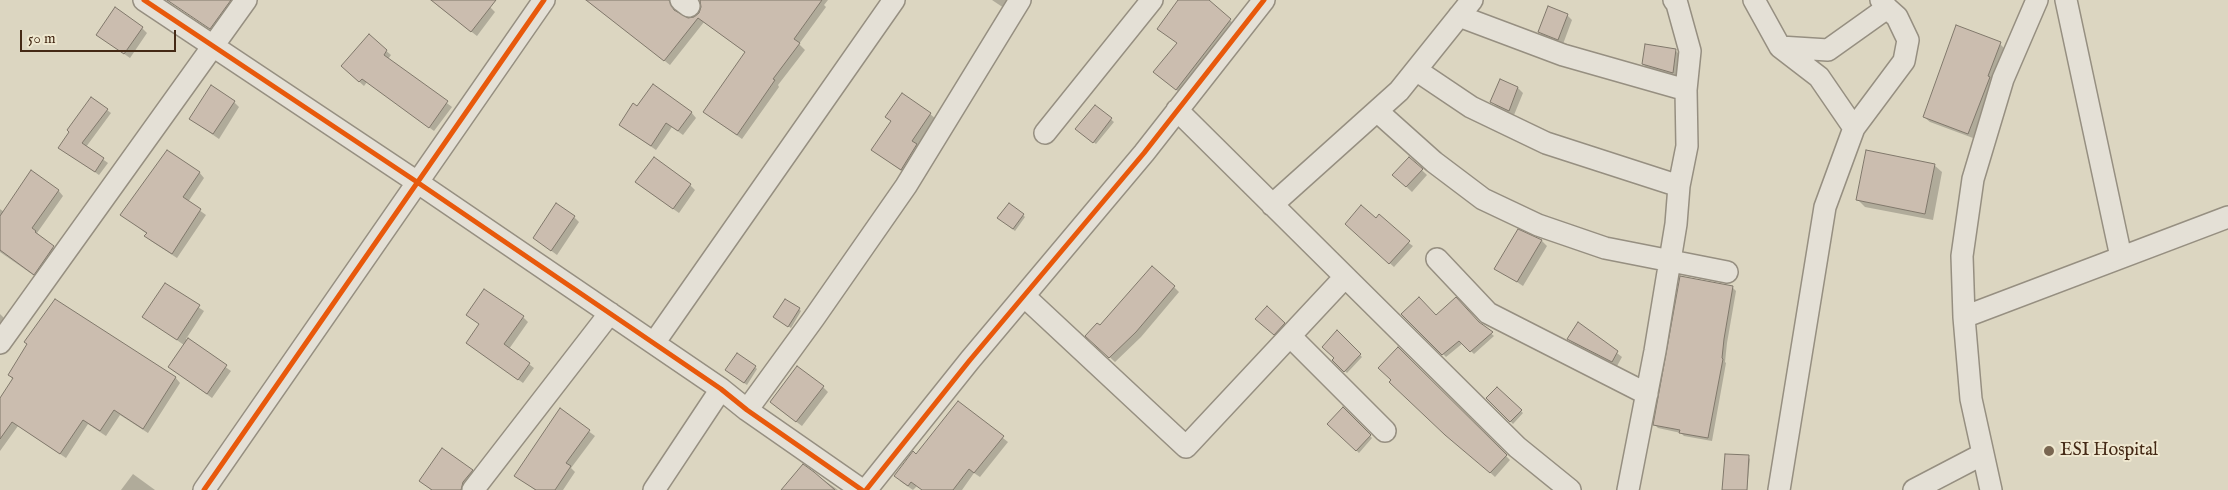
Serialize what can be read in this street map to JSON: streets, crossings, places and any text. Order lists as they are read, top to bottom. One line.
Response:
{"places":["ESI Hospital"],"scale_bar":"50 m"}
